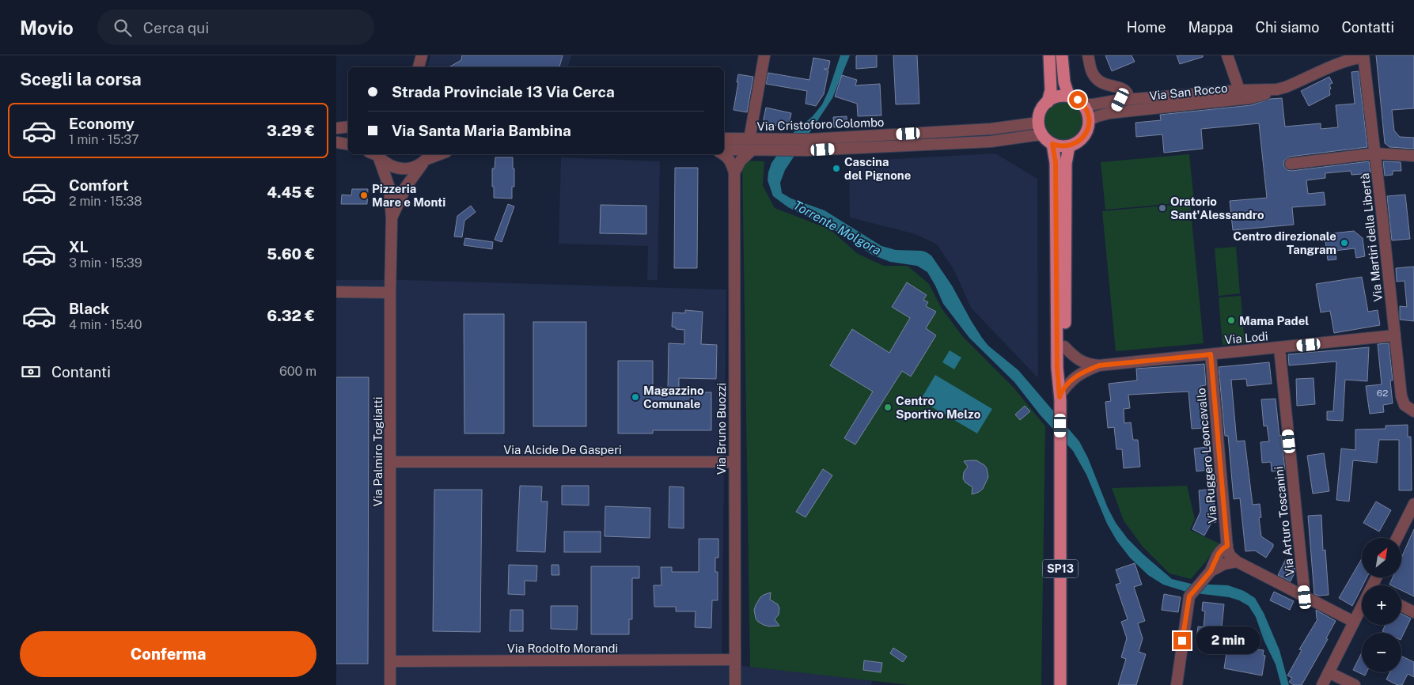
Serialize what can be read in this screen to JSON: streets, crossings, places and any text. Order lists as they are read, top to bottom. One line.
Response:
{"streets":{"main road":["SP13"],"street":["Via San Rocco","Via Cristoforo Colombo","Via Martiri della Libertà","Via Lodi","Via Bruno Buozzi","Via Alcide De Gasperi","Via Palmiro Togliatti","Via Ruggero Leoncavallo","Via Arturo Toscanini","Via Rodolfo Morandi"]},"crossings":[["Via San Rocco","Via Cristoforo Colombo"],["Via San Rocco","Via Martiri della Libertà"],["Via San Rocco","SP13"],["Via Cristoforo Colombo","SP13"],["Via Martiri della Libertà","Via Lodi"],["Via Lodi","Via Ruggero Leoncavallo"],["Via Lodi","Via Arturo Toscanini"],["Via Lodi","SP13"],["Via Bruno Buozzi","Via Alcide De Gasperi"],["Via Bruno Buozzi","Via Rodolfo Morandi"],["Via Alcide De Gasperi","Via Palmiro Togliatti"],["Via Palmiro Togliatti","Via Rodolfo Morandi"]],"water":["Torrente Molgora"],"places":["Cascina del Pignone","Pizzeria Mare e Monti","Oratorio Sant'Alessandro","Centro direzionale Tangram","Mama Padel","Magazzino Comunale","Centro Sportivo Melzo"],"house_numbers":["62"],"north":"top right","page":{"header":"Movio","search":"Cerca qui","nav":["Home","Mappa","Chi siamo","Contatti"],"heading":"Scegli la corsa","banner":["Strada Provinciale 13 Via Cerca","Via Santa Maria Bambina"],"list":[{"name":"Economy","note":"1 min · 15:37","value":"3.29 €"},{"name":"Comfort","note":"2 min · 15:38","value":"4.45 €"},{"name":"XL","note":"3 min · 15:39","value":"5.60 €"},{"name":"Black","note":"4 min · 15:40","value":"6.32 €"}],"pay":["Contanti","600 m"],"map_buttons":["+","−"],"buttons":"Conferma","bubble":"2 min"}}
